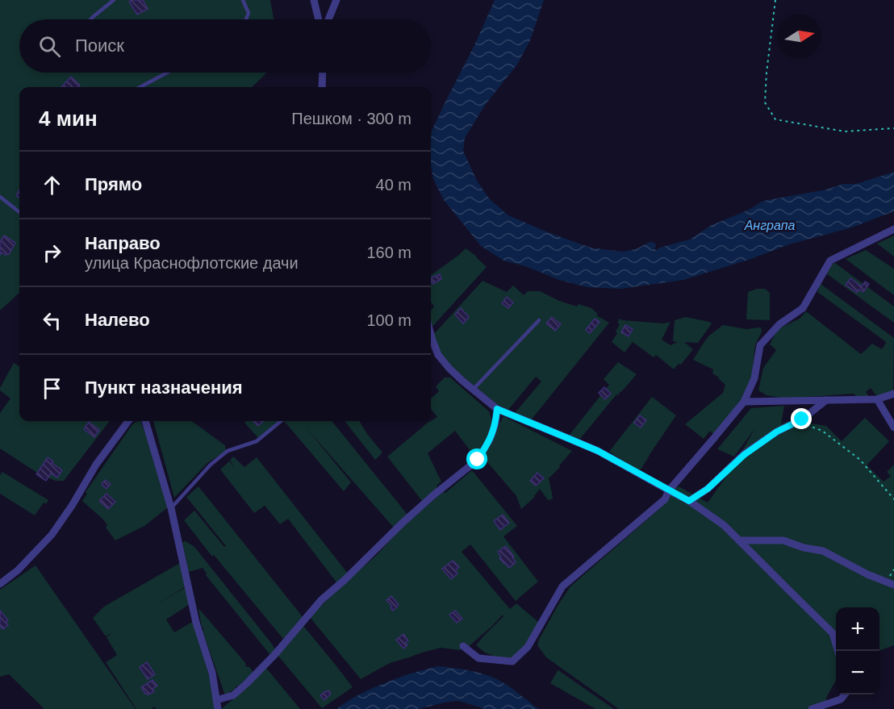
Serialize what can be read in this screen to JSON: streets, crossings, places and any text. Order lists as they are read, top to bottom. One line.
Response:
{"water":["Анграпа"],"north":"right","page":{"search":"Поиск","heading":["4 мин","Пешком · 300 m"],"list":[["Прямо","40 m"],["Направо","улица Краснофлотские дачи","160 m"],["Налево","100 m"],"Пункт назначения"],"map_buttons":["+","−"]}}
